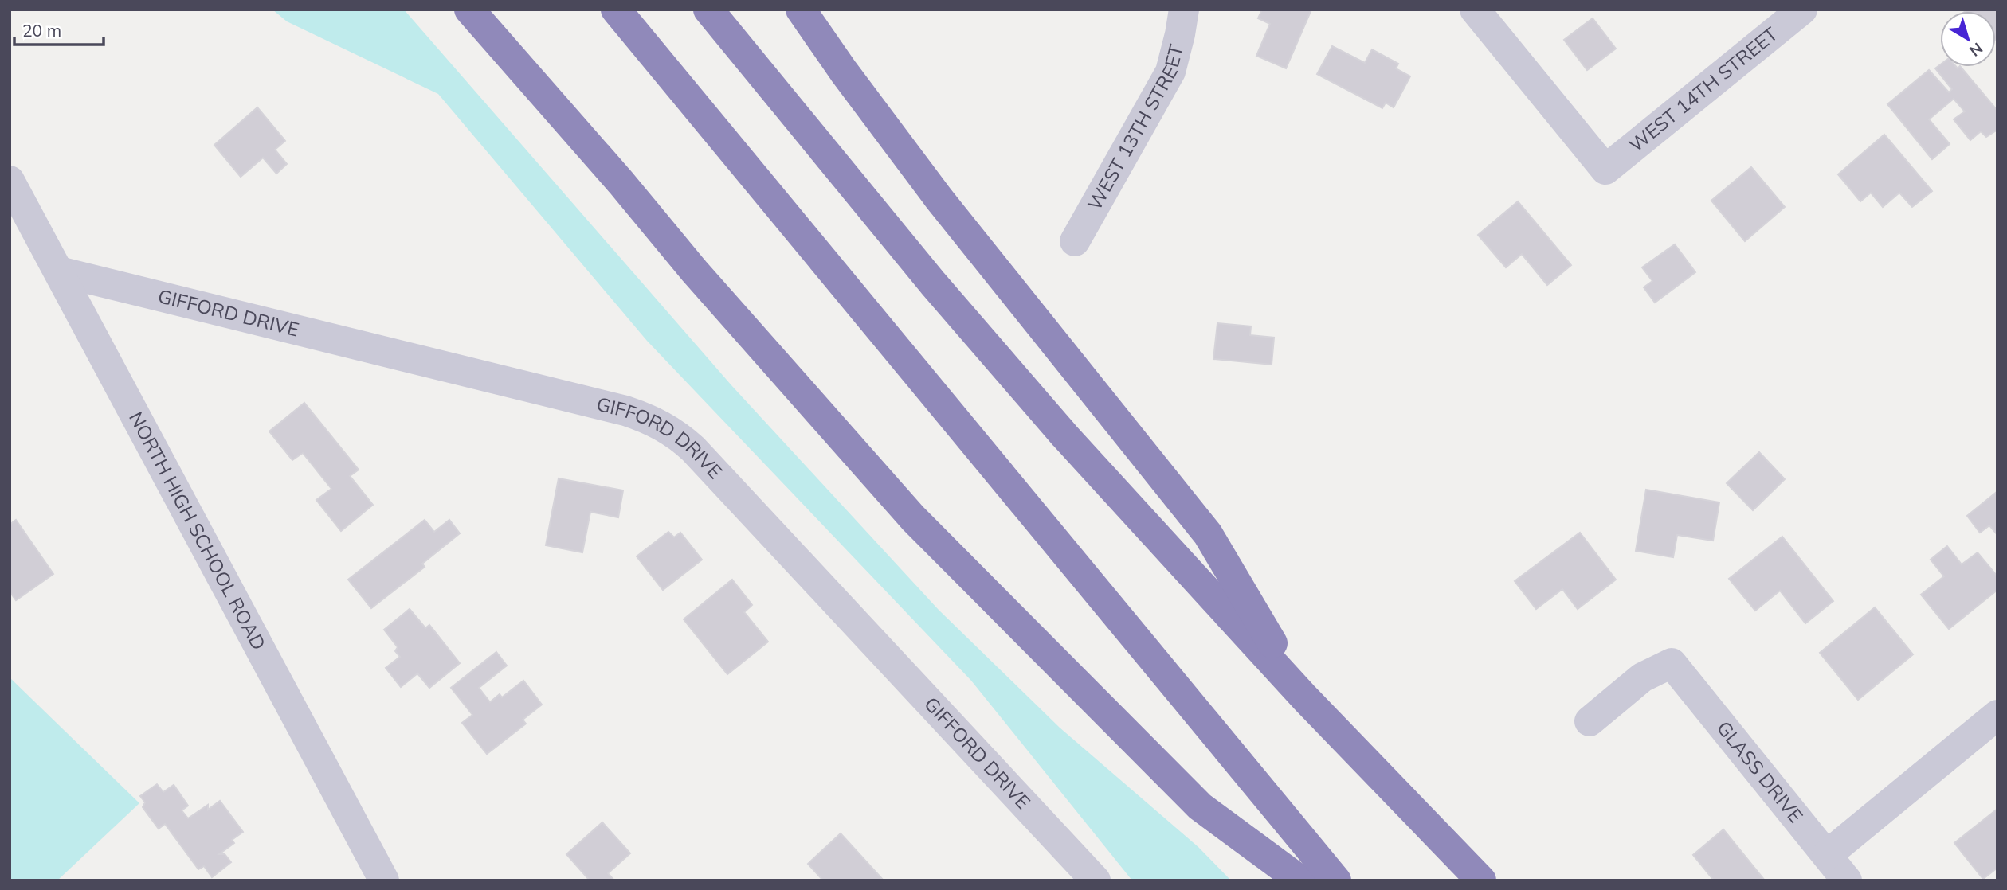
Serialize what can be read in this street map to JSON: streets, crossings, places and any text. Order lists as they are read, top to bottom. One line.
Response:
{"streets":{"street":["WEST 14TH STREET","WEST 13TH STREET","GIFFORD DRIVE","NORTH HIGH SCHOOL ROAD","GLASS DRIVE"]},"crossings":[["GIFFORD DRIVE","NORTH HIGH SCHOOL ROAD"]],"scale_bar":"20 m","north":"bottom right"}
